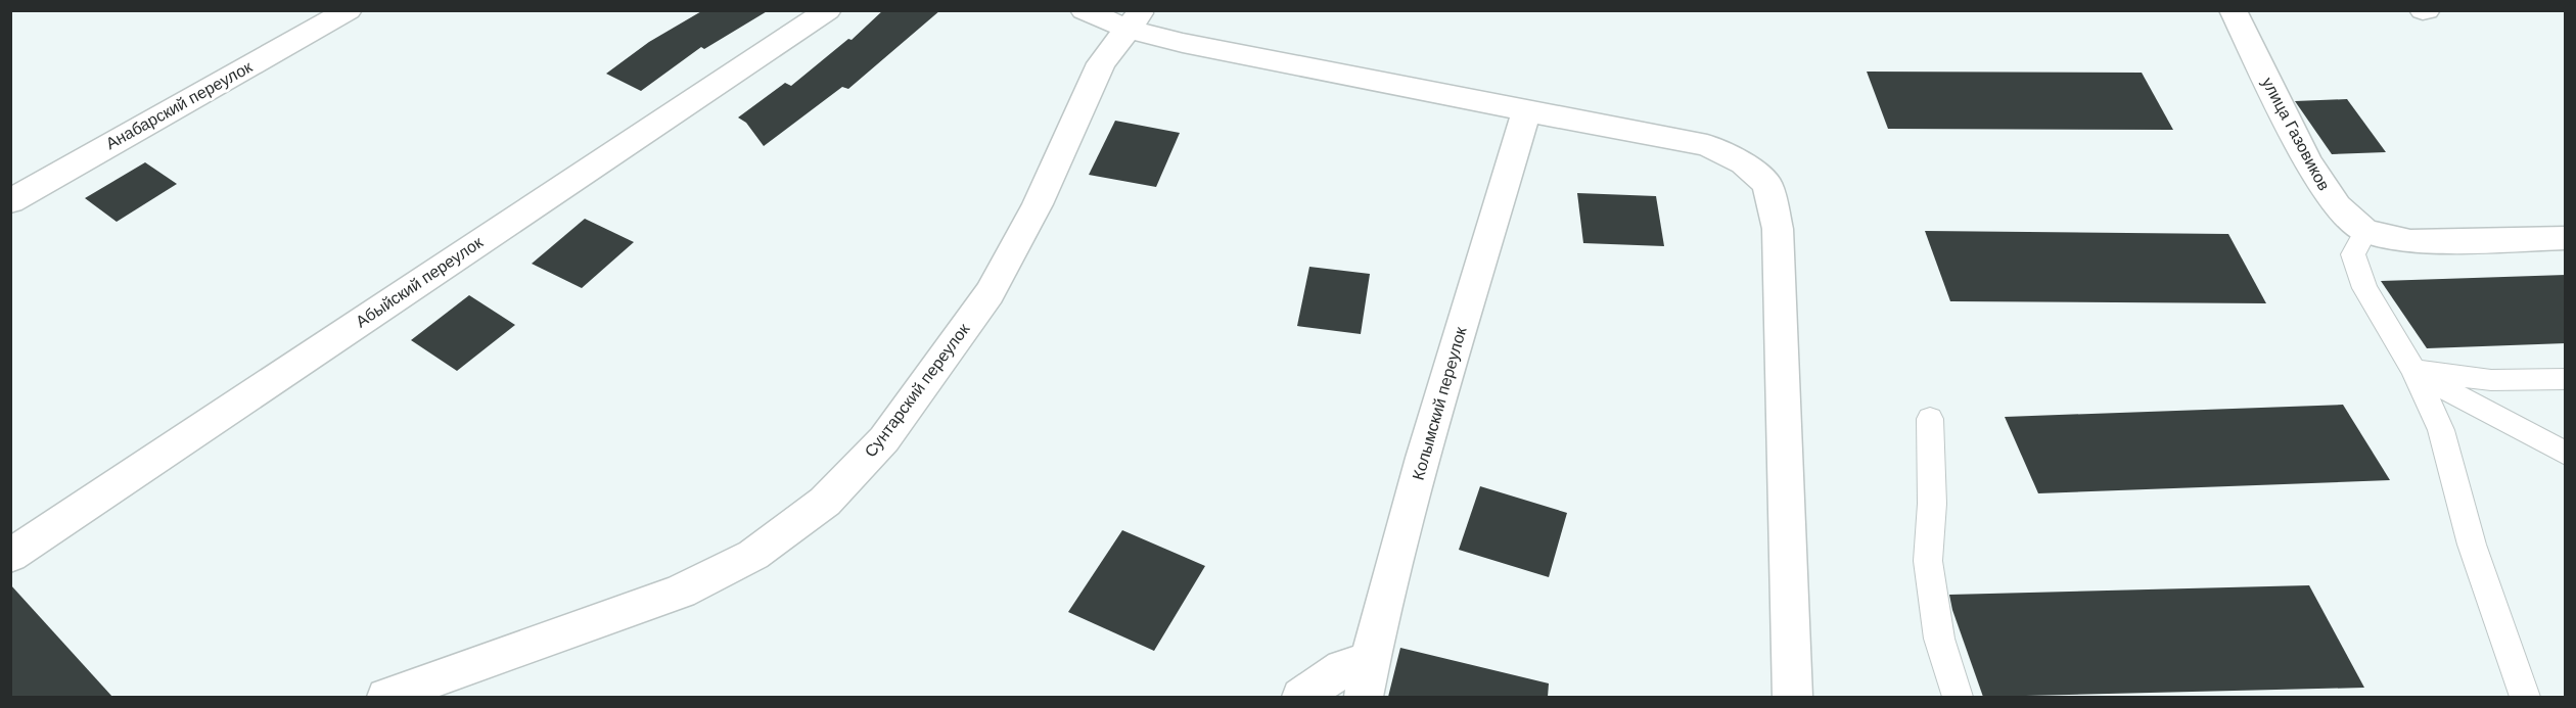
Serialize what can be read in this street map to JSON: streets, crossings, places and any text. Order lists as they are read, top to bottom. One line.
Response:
{"streets":{"street":["Анабарский переулок","улица Газовиков","Абыйский переулок","Сунтарский переулок","Колымский переулок"]}}
